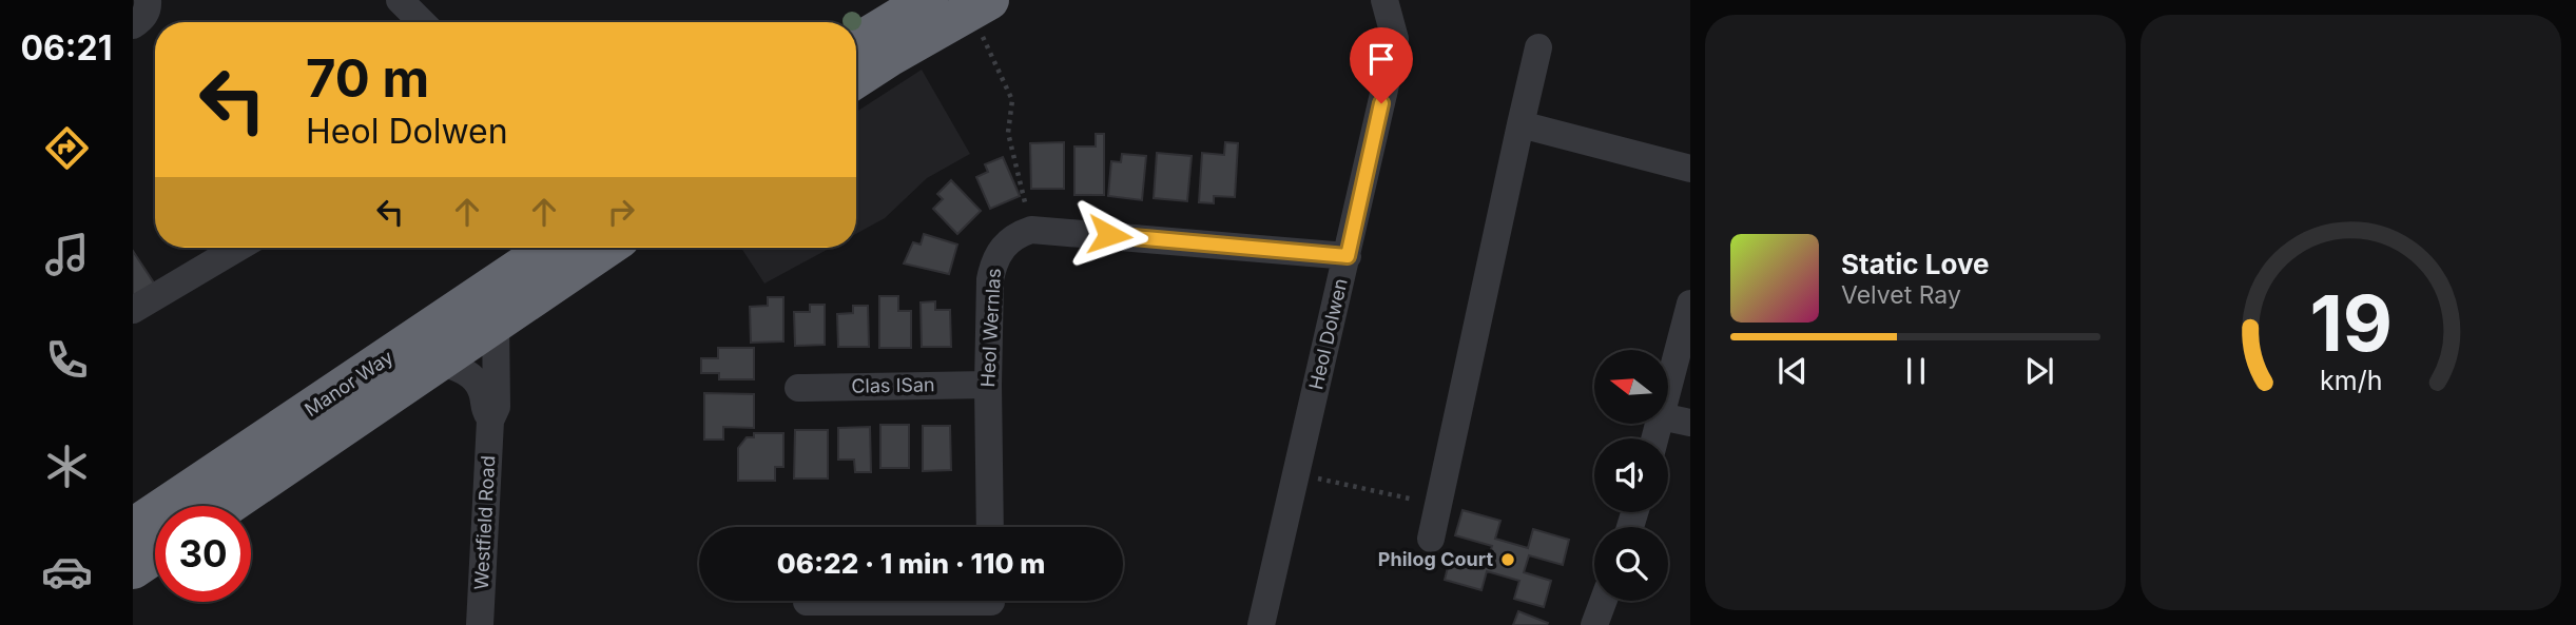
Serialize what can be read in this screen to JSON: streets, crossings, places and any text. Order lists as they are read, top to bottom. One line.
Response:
{"streets":{"highway":["Manor Way"],"street":["Heol Wernlas","Heol Dolwen","Clas ISan","Westfield Road"]},"crossings":[["Heol Wernlas","Clas ISan"],["Manor Way","Westfield Road"]],"places":["Philog Court"],"north":"left","page":{"tabs":"06:21","turn":["70 m","Heol Dolwen"],"song":["Static Love","Velvet Ray"],"limit":"30","trip":"06:22 · 1 min · 110 m","gauge":["19","km/h"]}}
